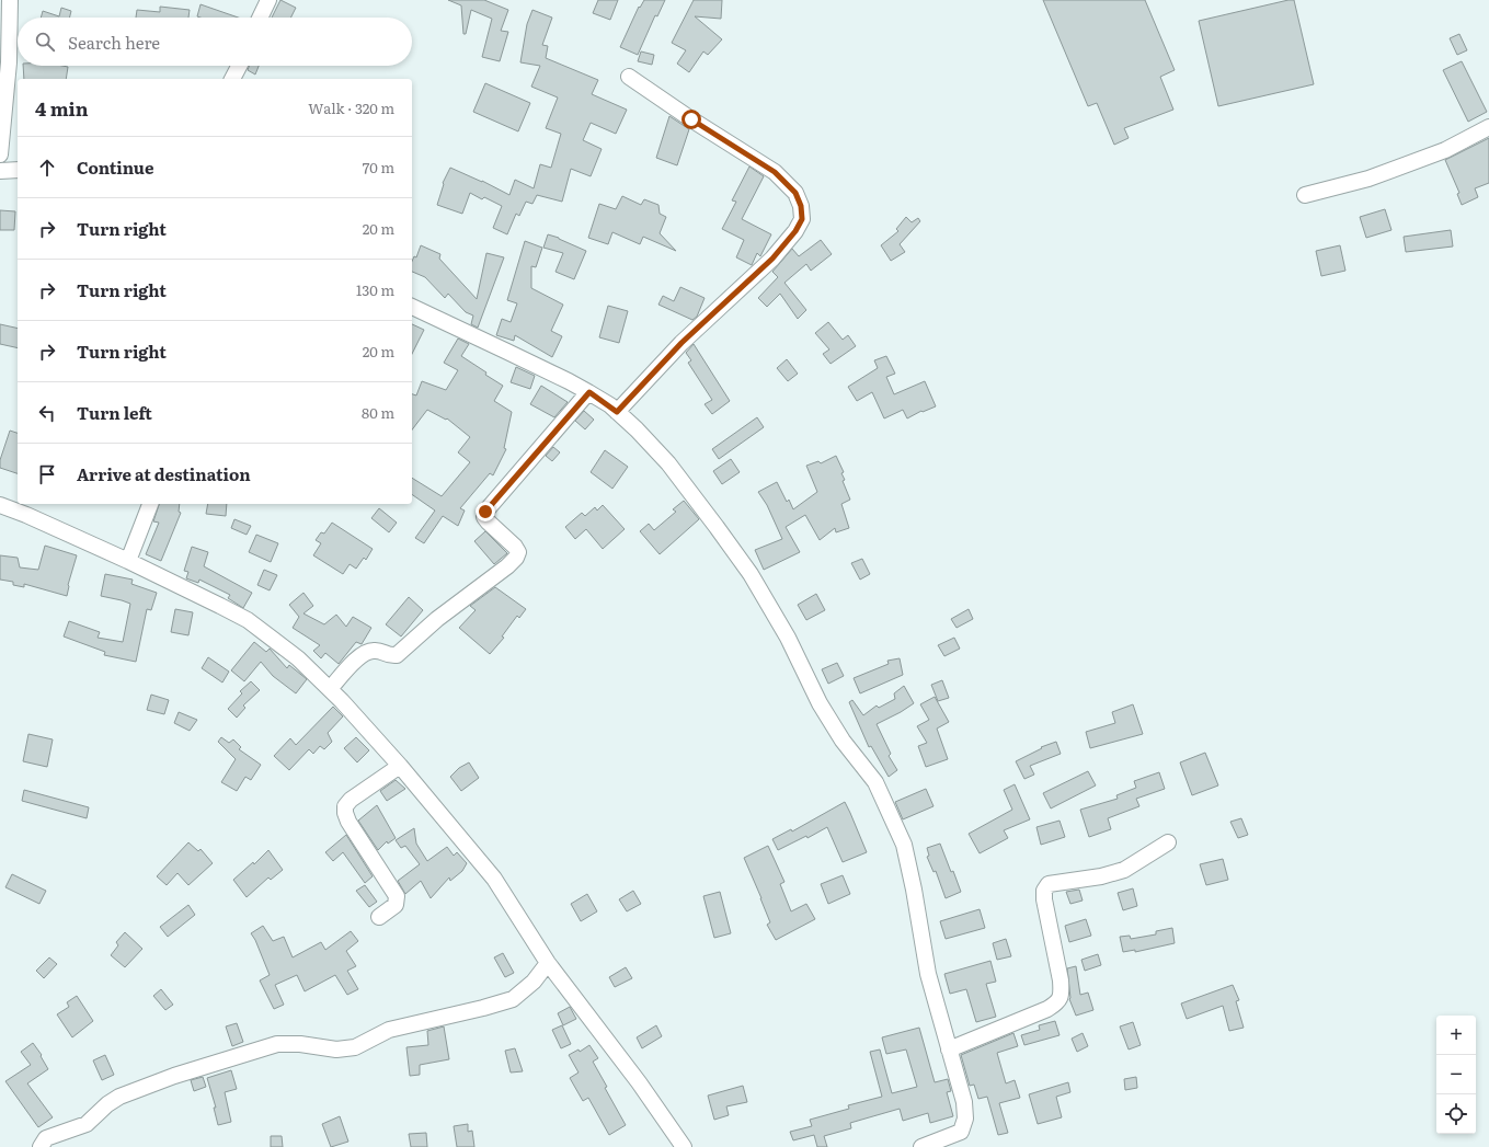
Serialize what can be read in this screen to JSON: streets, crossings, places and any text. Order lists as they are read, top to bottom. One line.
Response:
{"page":{"search":"Search here","heading":["4 min","Walk · 320 m"],"list":[["Continue","70 m"],["Turn right","20 m"],["Turn right","130 m"],["Turn right","20 m"],["Turn left","80 m"],"Arrive at destination"],"map_buttons":["+","−"]}}
